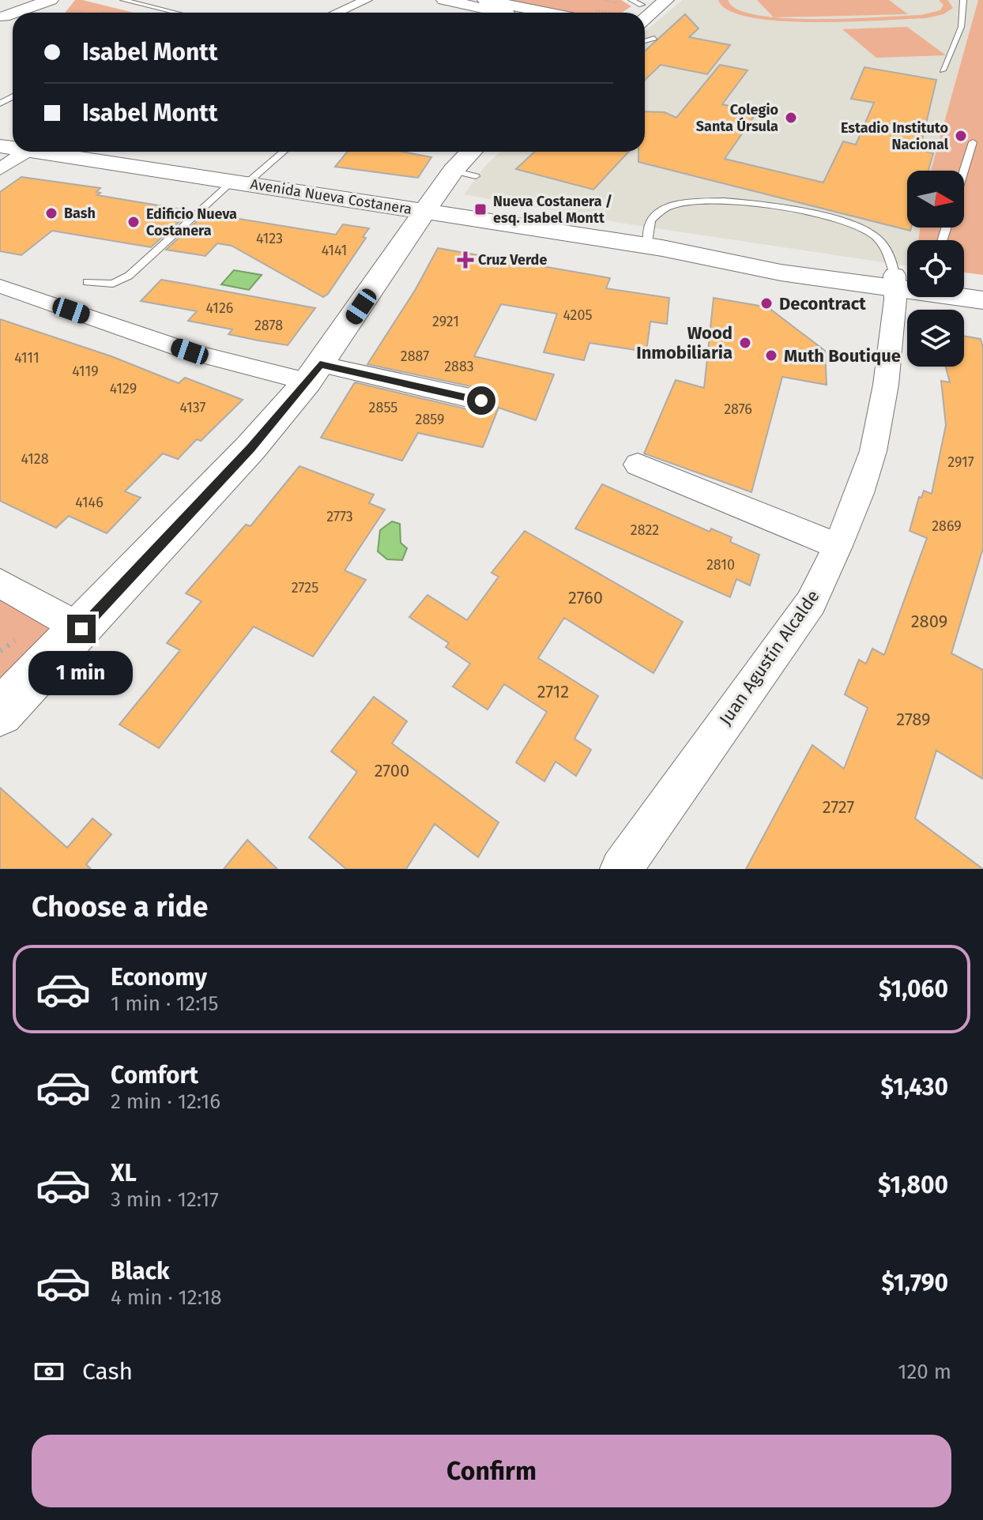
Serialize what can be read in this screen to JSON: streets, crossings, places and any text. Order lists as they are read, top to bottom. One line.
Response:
{"streets":{"main road":["Avenida Nueva Costanera"],"street":["Juan Agustín Alcalde"]},"places":{"other":["Colegio Santa Úrsula","Estadio Instituto Nacional","Bash","Edificio Nueva Costanera","Decontract","Wood Inmobiliaria","Muth Boutique"],"transit":["Nueva Costanera / esq. Isabel Montt"],"health":["Cruz Verde"]},"house_numbers":["4123","4141","4126","4205","2921","2878","2887","4111","2883","4119","4129","4137","2855","2876","2859","4128","2917","4146","2773","2869","2822","2810","2725","2760","2809","2712","2789","2700","2727"],"north":"right","page":{"banner":["Isabel Montt","Isabel Montt"],"bubble":"1 min","heading":"Choose a ride","list":[{"name":"Economy","note":"1 min · 12:15","value":"$1,060"},{"name":"Comfort","note":"2 min · 12:16","value":"$1,430"},{"name":"XL","note":"3 min · 12:17","value":"$1,800"},{"name":"Black","note":"4 min · 12:18","value":"$1,790"}],"pay":["Cash","120 m"],"buttons":"Confirm"}}
